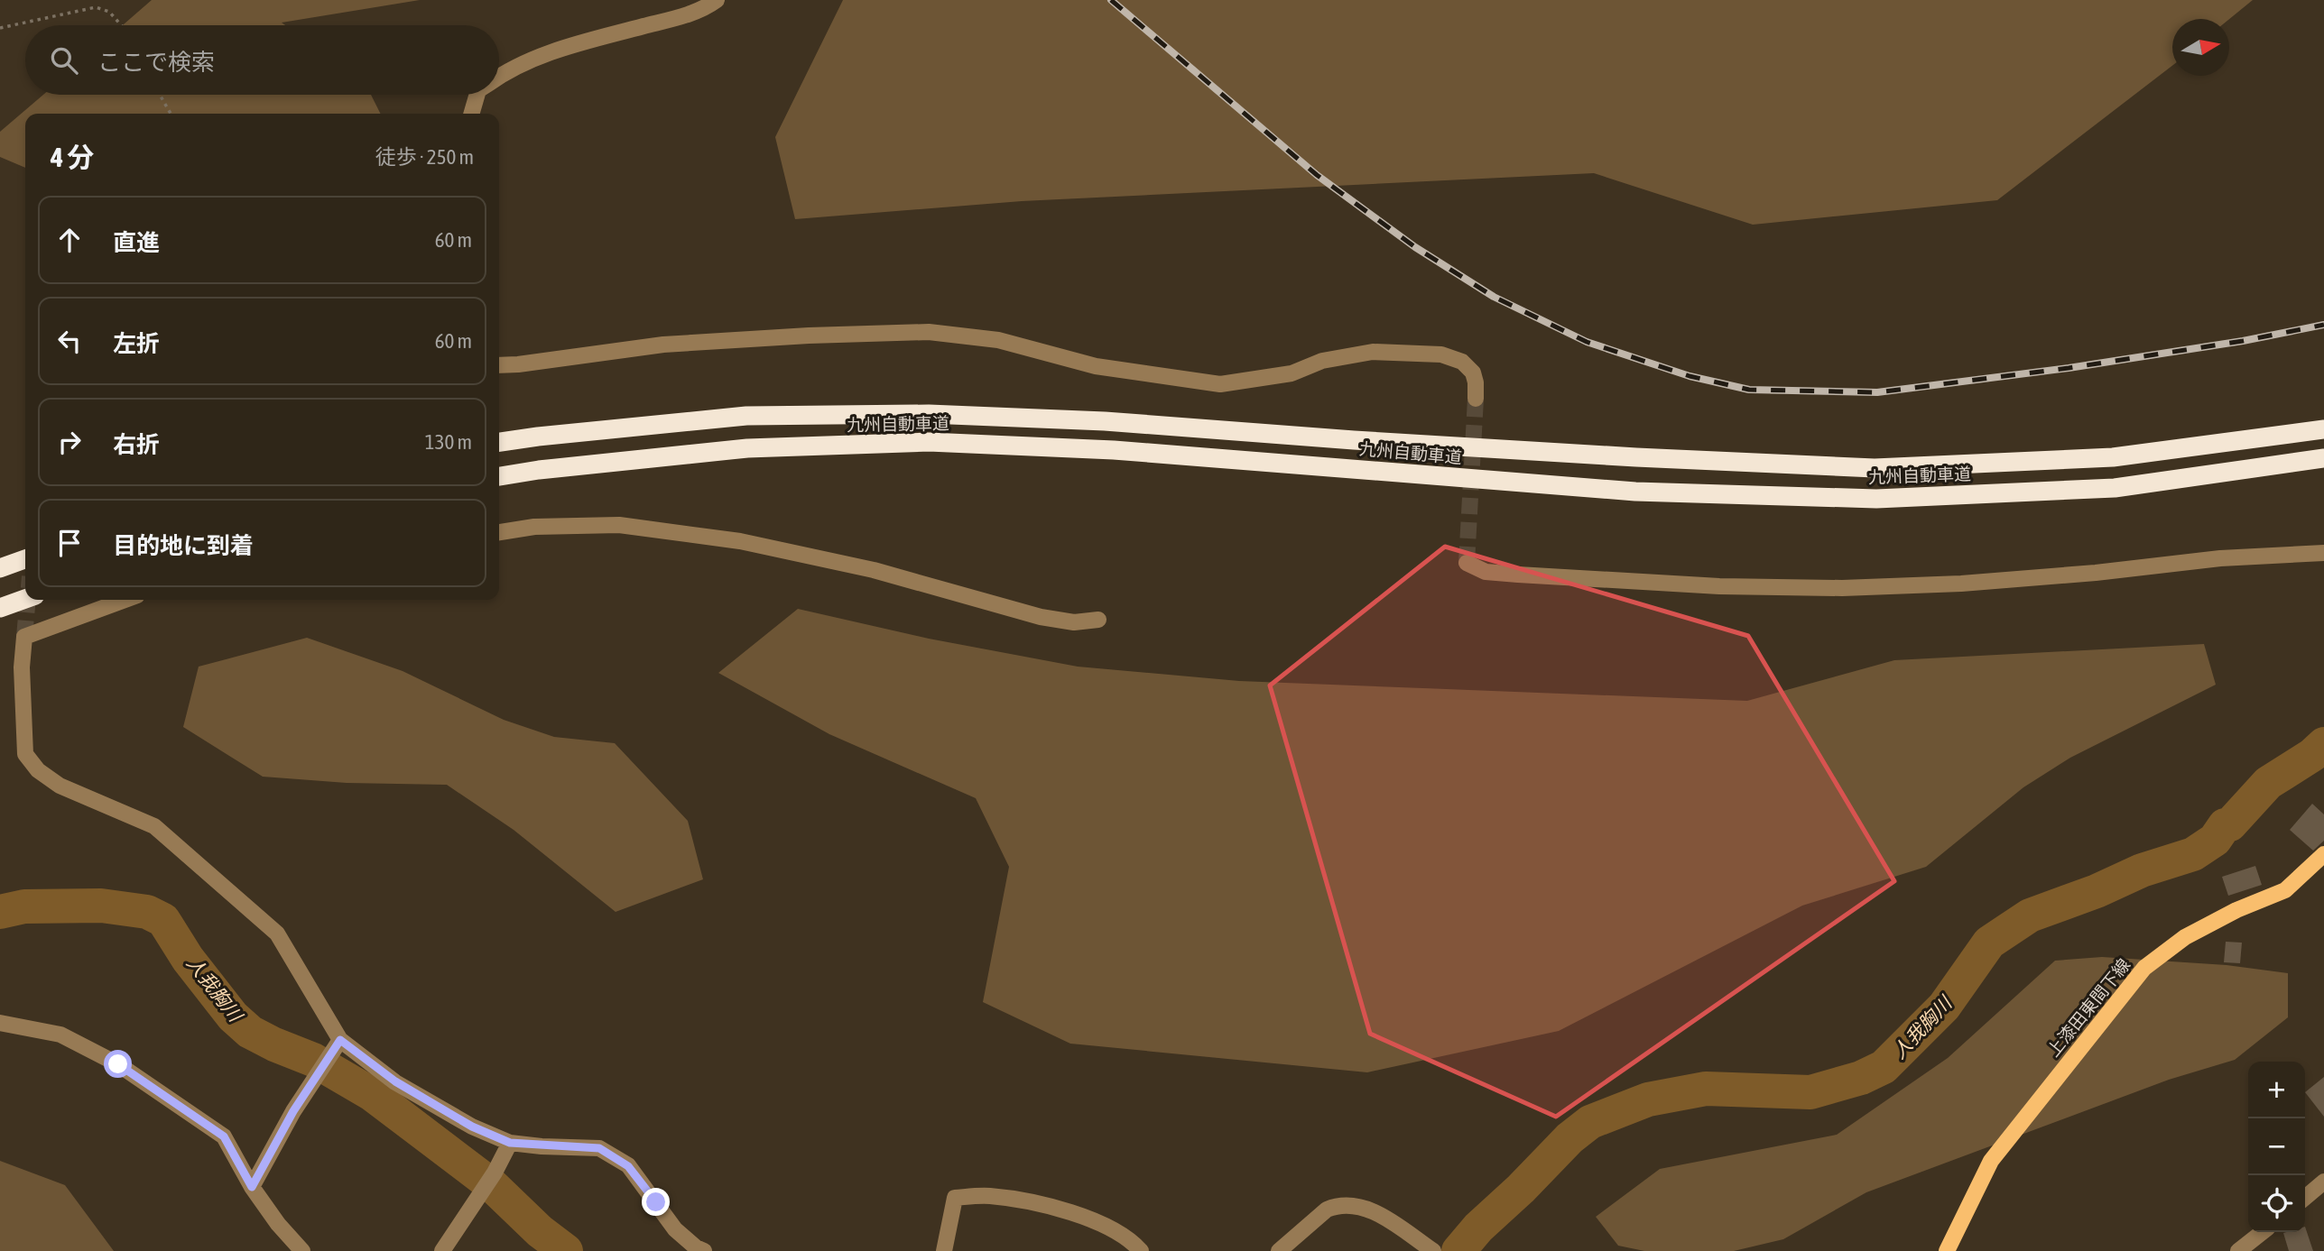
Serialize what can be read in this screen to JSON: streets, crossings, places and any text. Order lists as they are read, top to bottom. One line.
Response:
{"streets":{"highway":["九州自動車道"],"main road":["上漆田東間下線"]},"water":["人我胸川"],"north":"right","page":{"search":"ここで検索","heading":["4 分","徒歩 · 250 m"],"list":[["直進","60 m"],["左折","60 m"],["右折","130 m"],"目的地に到着"],"map_buttons":["+","−"]}}
